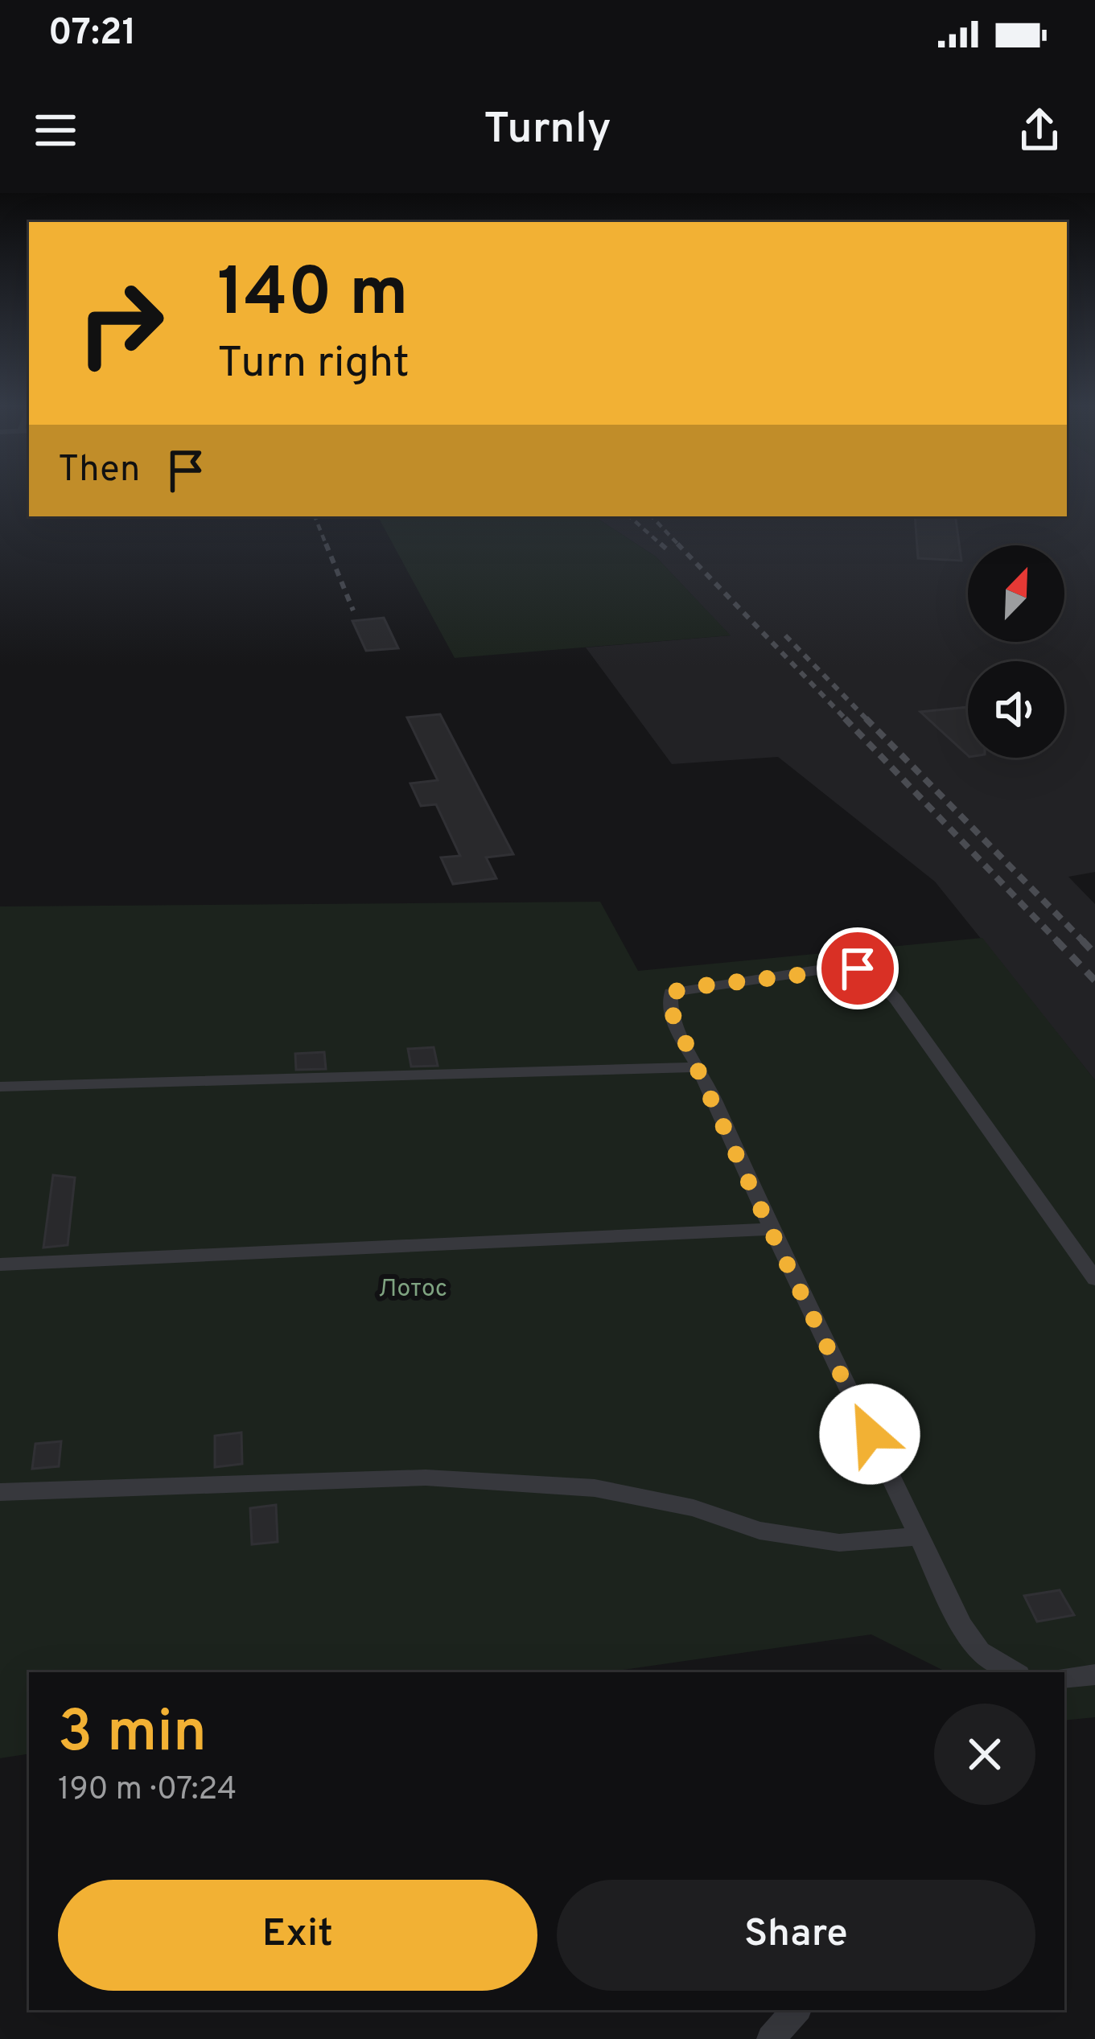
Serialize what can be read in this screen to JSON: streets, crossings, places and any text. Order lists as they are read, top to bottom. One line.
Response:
{"parks":["Лотос"],"north":"top right","page":{"status":"07:21","header":"Turnly","turn":["140 m","Turn right"],"then":"Then","heading":["3 min","190 m · 07:24"],"buttons":["Exit","Share"]}}
